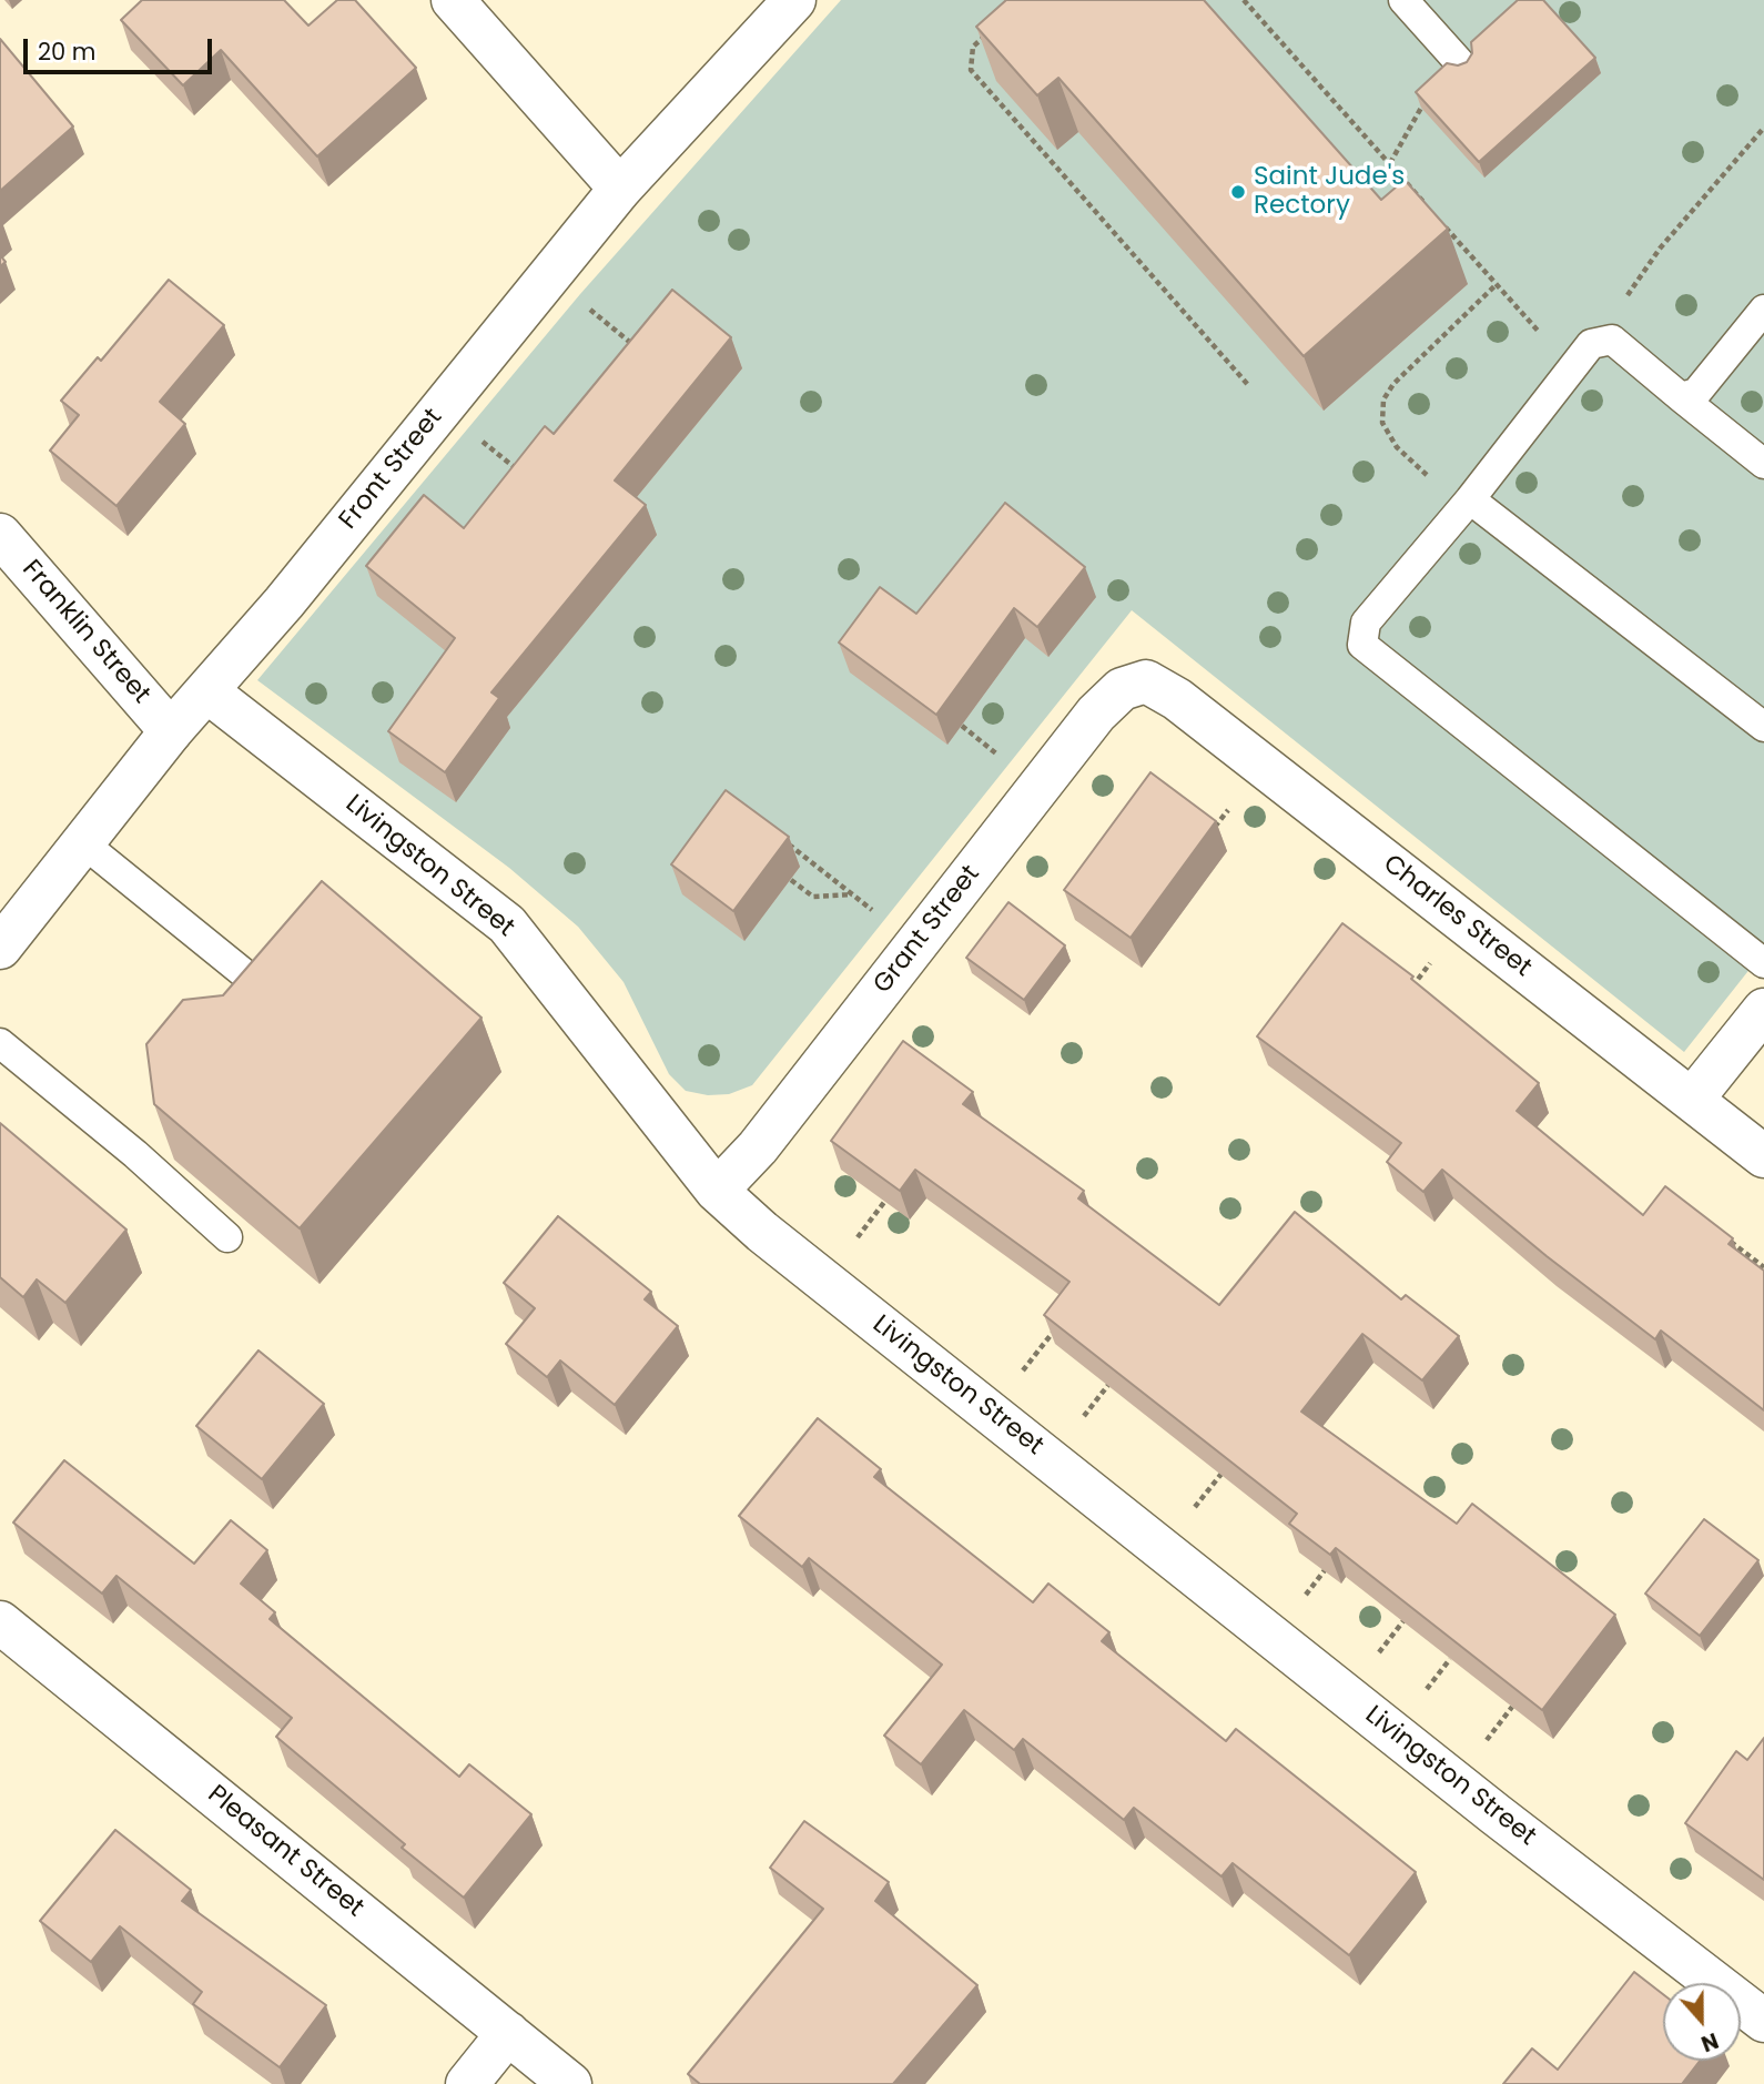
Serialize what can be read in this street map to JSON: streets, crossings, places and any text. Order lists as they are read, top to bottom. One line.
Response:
{"streets":{"street":["Front Street","Franklin Street","Livingston Street","Charles Street","Grant Street","Pleasant Street"]},"crossings":[["Front Street","Franklin Street"],["Front Street","Livingston Street"],["Livingston Street","Grant Street"],["Charles Street","Grant Street"]],"places":["Saint Jude's Rectory"],"scale_bar":"20 m","north":"bottom"}
